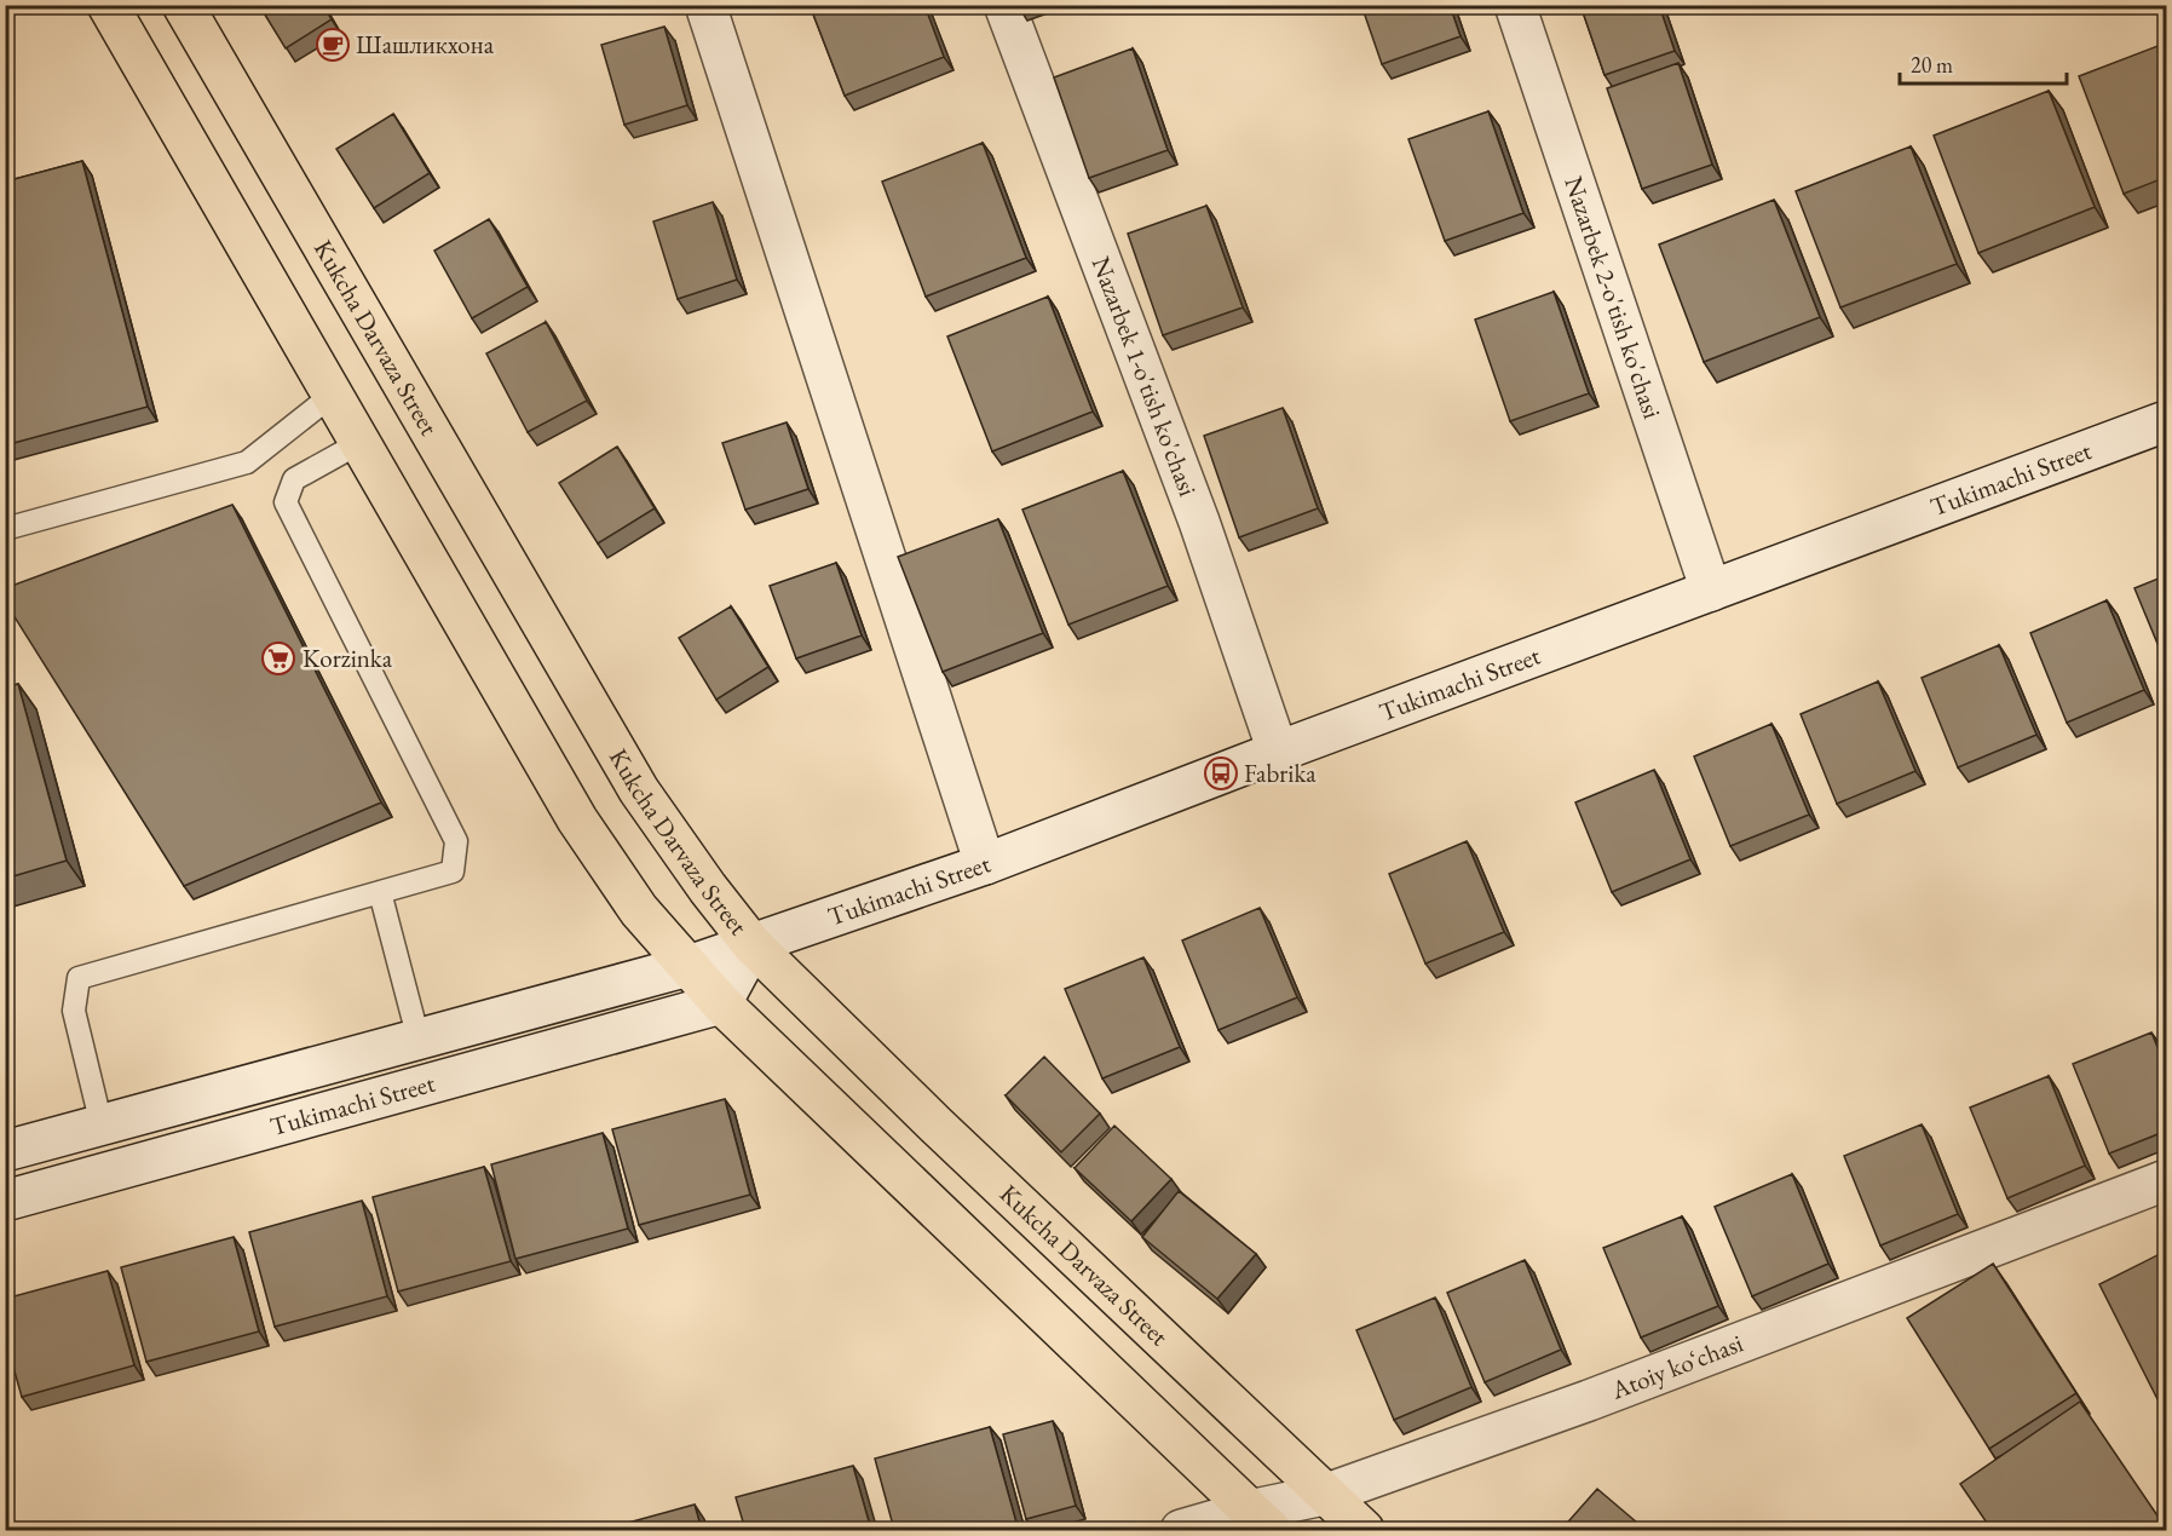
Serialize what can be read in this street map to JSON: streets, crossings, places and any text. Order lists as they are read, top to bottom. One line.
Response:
{"streets":{"main road":["Kukcha Darvaza Street"],"street":["Nazarbek 2-o'tish ko'chasi","Nazarbek 1-o'tish ko'chasi","Tukimachi Street","Atoiy koʻchasi"]},"crossings":[["Nazarbek 2-o'tish ko'chasi","Tukimachi Street"],["Kukcha Darvaza Street","Tukimachi Street"],["Kukcha Darvaza Street","Atoiy koʻchasi"],["Nazarbek 1-o'tish ko'chasi","Tukimachi Street"]],"places":{"cafe":["Шашликхона"],"supermarket":["Korzinka"],"bus stop":["Fabrika"]},"scale_bar":"20 m"}
